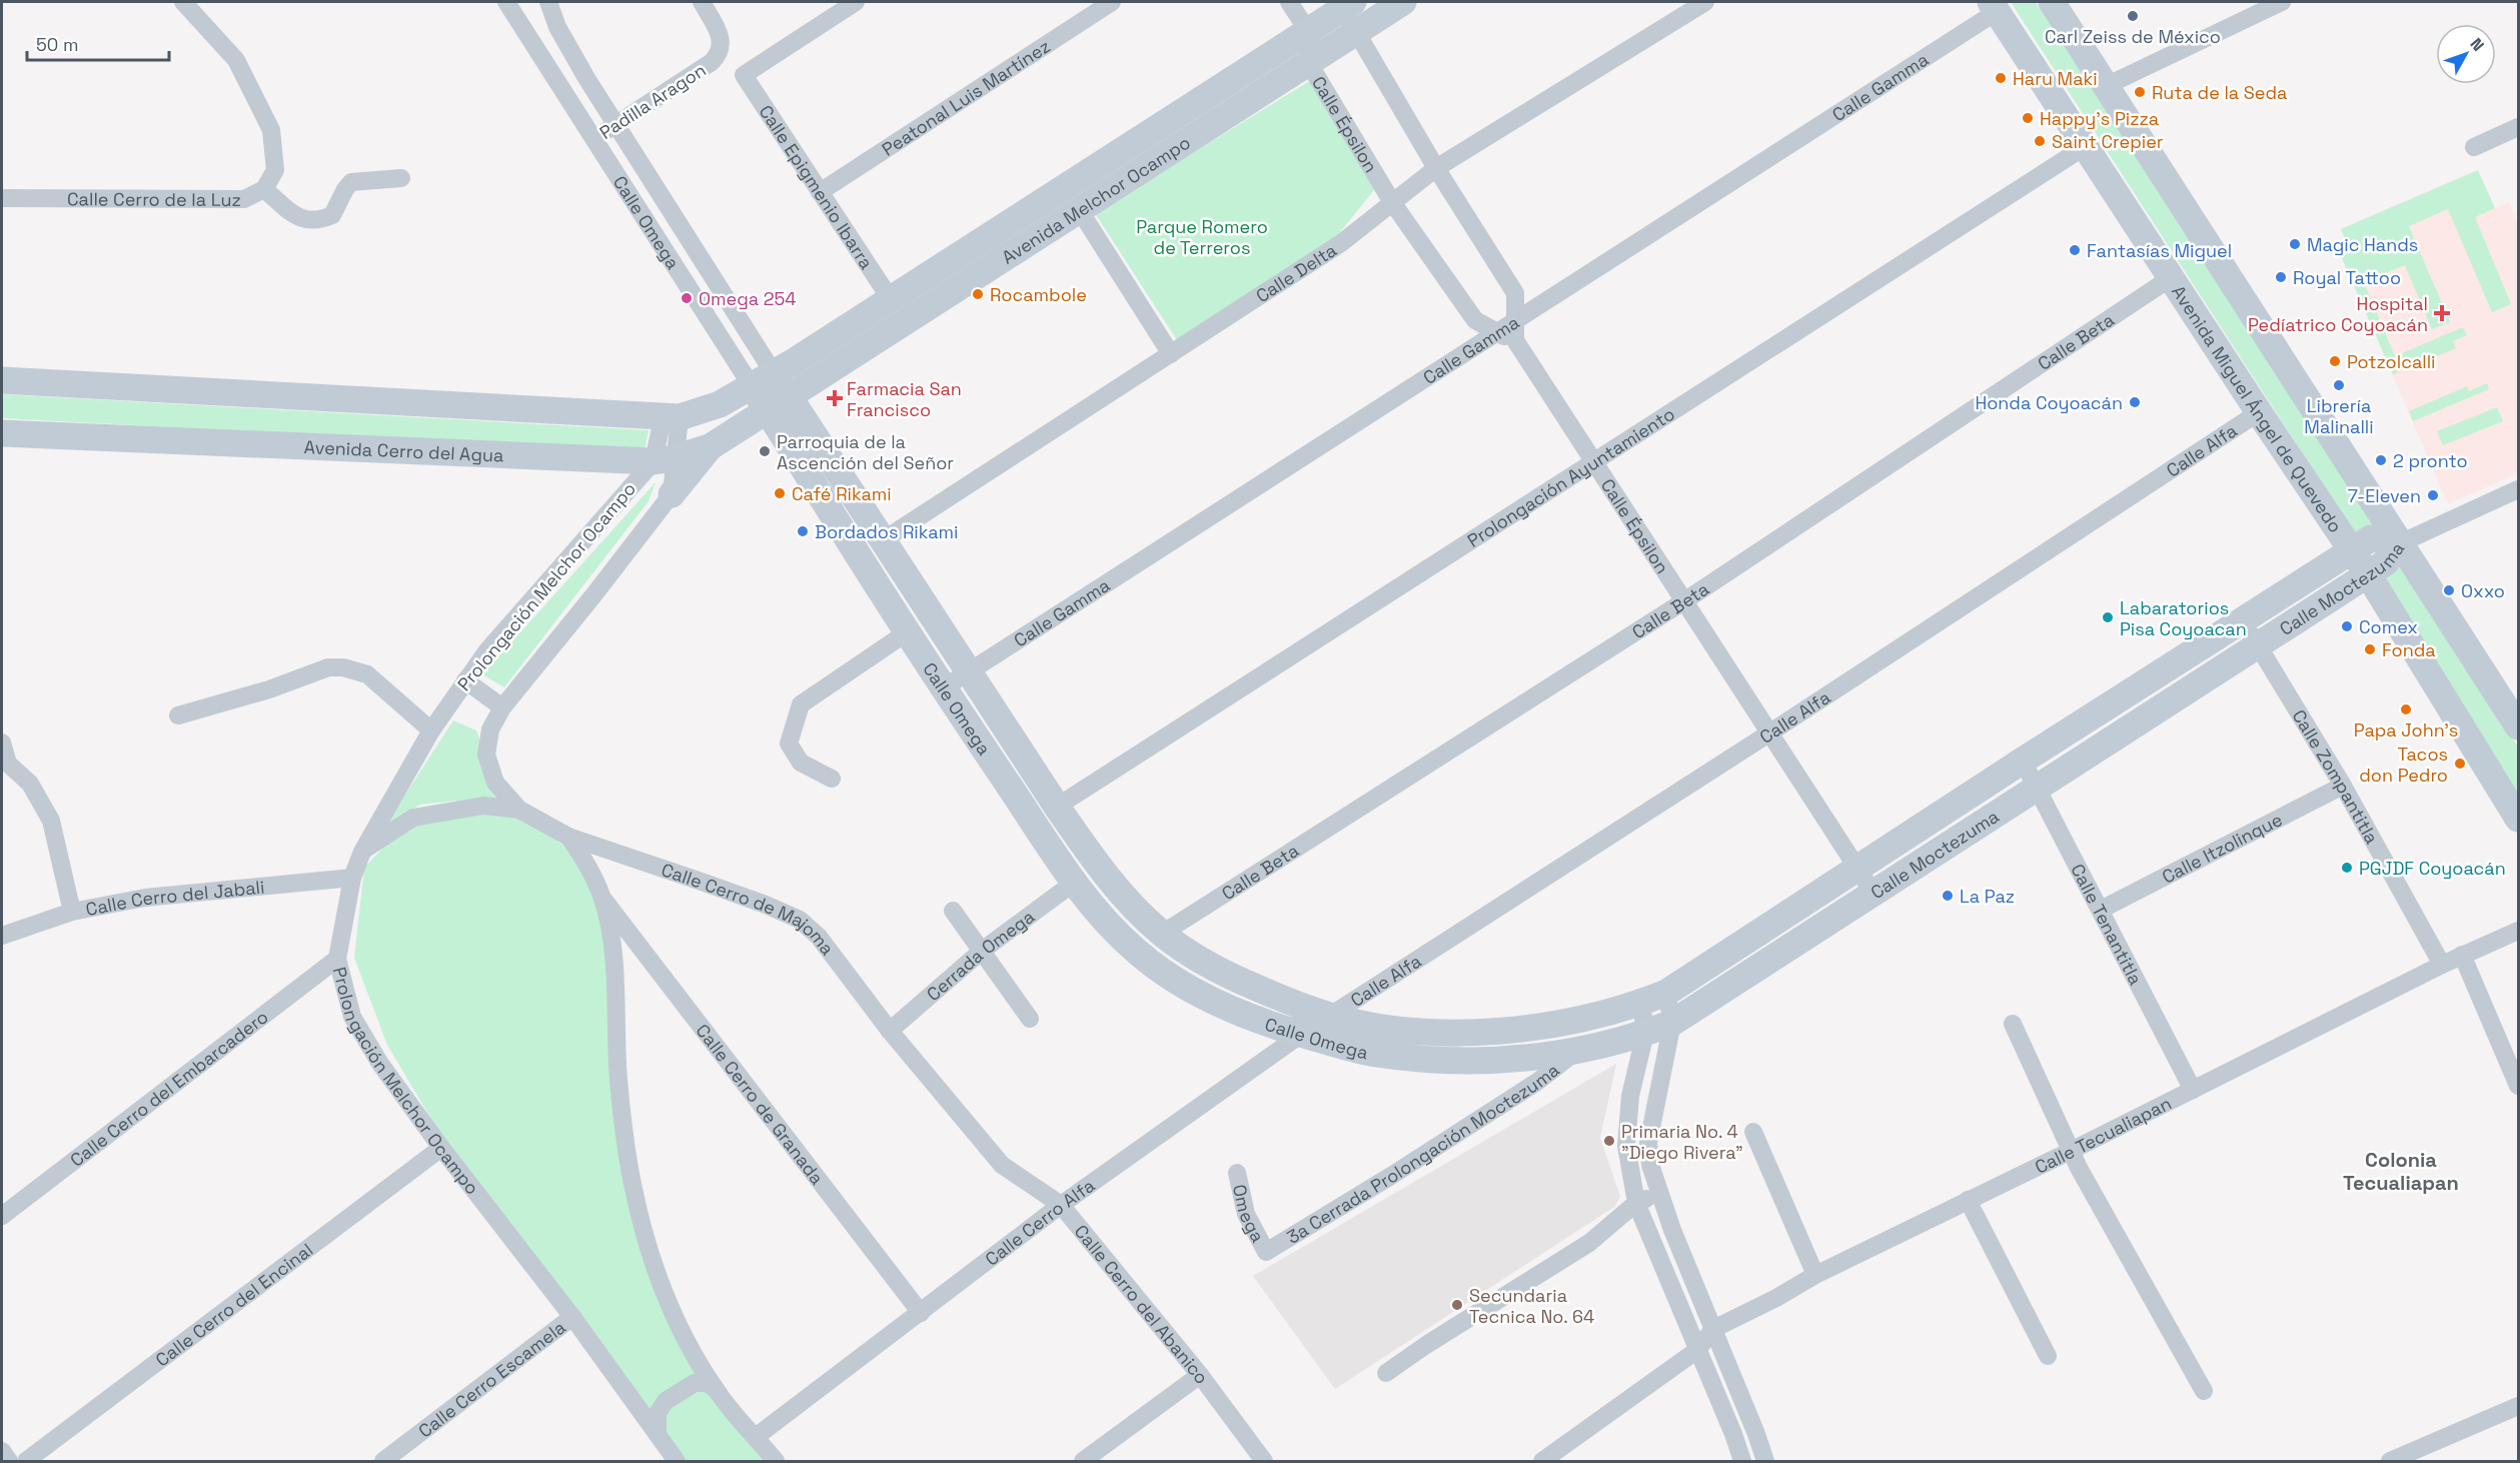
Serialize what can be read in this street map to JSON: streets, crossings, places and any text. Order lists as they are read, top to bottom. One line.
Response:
{"streets":{"street":["Calle Gamma","Peatonal Luis Martínez","Padilla Aragon","Calle Épsilon","Calle Epigmenio Ibarra","Calle Cerro de la Luz","Avenida Melchor Ocampo","Calle Omega","Calle Delta","Calle Beta","Avenida Miguel Ángel de Quevedo","Calle Alfa","Avenida Cerro del Agua","Prolongación Ayuntamiento","Prolongación Melchor Ocampo","Calle Moctezuma","Calle Zompantitla","Calle Itzolinque","Calle Cerro del Jabali","Calle Cerro de Majoma","Calle Tenantitla","Cerrada Omega","Calle Cerro del Embarcadero","Calle Cerro de Granada","Calle Tecualiapan","3a Cerrada Prolongación Moctezuma","Omega","Calle Cerro Alfa","Calle Cerro del Abanico","Calle Cerro del Encinal","Calle Cerro Escamela"]},"crossings":[["Calle Gamma","Calle Épsilon"],["Calle Gamma","Calle Omega"],["Calle Gamma","Avenida Miguel Ángel de Quevedo"],["Peatonal Luis Martínez","Calle Epigmenio Ibarra"],["Padilla Aragon","Calle Omega"],["Calle Épsilon","Avenida Melchor Ocampo"],["Calle Épsilon","Calle Delta"],["Calle Épsilon","Calle Beta"],["Calle Épsilon","Calle Alfa"],["Calle Épsilon","Prolongación Ayuntamiento"],["Calle Épsilon","Calle Moctezuma"],["Calle Epigmenio Ibarra","Avenida Melchor Ocampo"],["Avenida Melchor Ocampo","Calle Omega"],["Avenida Melchor Ocampo","Avenida Cerro del Agua"],["Calle Omega","Calle Delta"],["Calle Omega","Calle Beta"],["Calle Omega","Calle Alfa"],["Calle Omega","Avenida Cerro del Agua"],["Calle Omega","Prolongación Ayuntamiento"],["Calle Omega","Calle Moctezuma"],["Calle Omega","Cerrada Omega"],["Calle Omega","3a Cerrada Prolongación Moctezuma"],["Calle Omega","Calle Cerro Alfa"],["Calle Beta","Avenida Miguel Ángel de Quevedo"],["Avenida Miguel Ángel de Quevedo","Calle Alfa"],["Avenida Miguel Ángel de Quevedo","Prolongación Ayuntamiento"],["Avenida Miguel Ángel de Quevedo","Calle Moctezuma"],["Calle Alfa","Calle Cerro Alfa"],["Avenida Cerro del Agua","Prolongación Melchor Ocampo"],["Prolongación Melchor Ocampo","Calle Cerro del Jabali"],["Prolongación Melchor Ocampo","Calle Cerro de Majoma"],["Prolongación Melchor Ocampo","Calle Cerro del Embarcadero"],["Prolongación Melchor Ocampo","Calle Cerro de Granada"],["Prolongación Melchor Ocampo","Calle Cerro Alfa"],["Prolongación Melchor Ocampo","Calle Cerro del Encinal"],["Prolongación Melchor Ocampo","Calle Cerro Escamela"],["Calle Moctezuma","Calle Zompantitla"],["Calle Moctezuma","Calle Tenantitla"],["Calle Zompantitla","Calle Itzolinque"],["Calle Zompantitla","Calle Tecualiapan"],["Calle Itzolinque","Calle Tenantitla"],["Calle Cerro de Majoma","Cerrada Omega"],["Calle Cerro de Majoma","Calle Cerro del Abanico"],["Calle Tenantitla","Calle Tecualiapan"],["Calle Cerro de Granada","Calle Cerro Alfa"],["3a Cerrada Prolongación Moctezuma","Omega"],["Calle Cerro Alfa","Calle Cerro del Abanico"]],"districts":["Colonia Tecualiapan"],"parks":["Parque Romero de Terreros"],"places":{"other":["Carl Zeiss de México","Haru Maki","Ruta de la Seda","Happy's Pizza","Saint Crepier","Magic Hands","Fantasías Miguel","Royal Tattoo","Rocambole","Omega 254","Potzolcalli","Librería Malinalli","Honda Coyoacán","Parroquia de la Ascención del Señor","2 pronto","Café Rikami","7-Eleven","Bordados Rikami","Oxxo","Labaratorios Pisa Coyoacan","Comex","Fonda","Papa John's","Tacos don Pedro","PGJDF Coyoacán","La Paz","Primaria No. 4 \"Diego Rivera\"","Secundaria Tecnica No. 64"],"health":["Hospital Pedíatrico Coyoacán","Farmacia San Francisco"]},"scale_bar":"50 m","north":"top right"}
